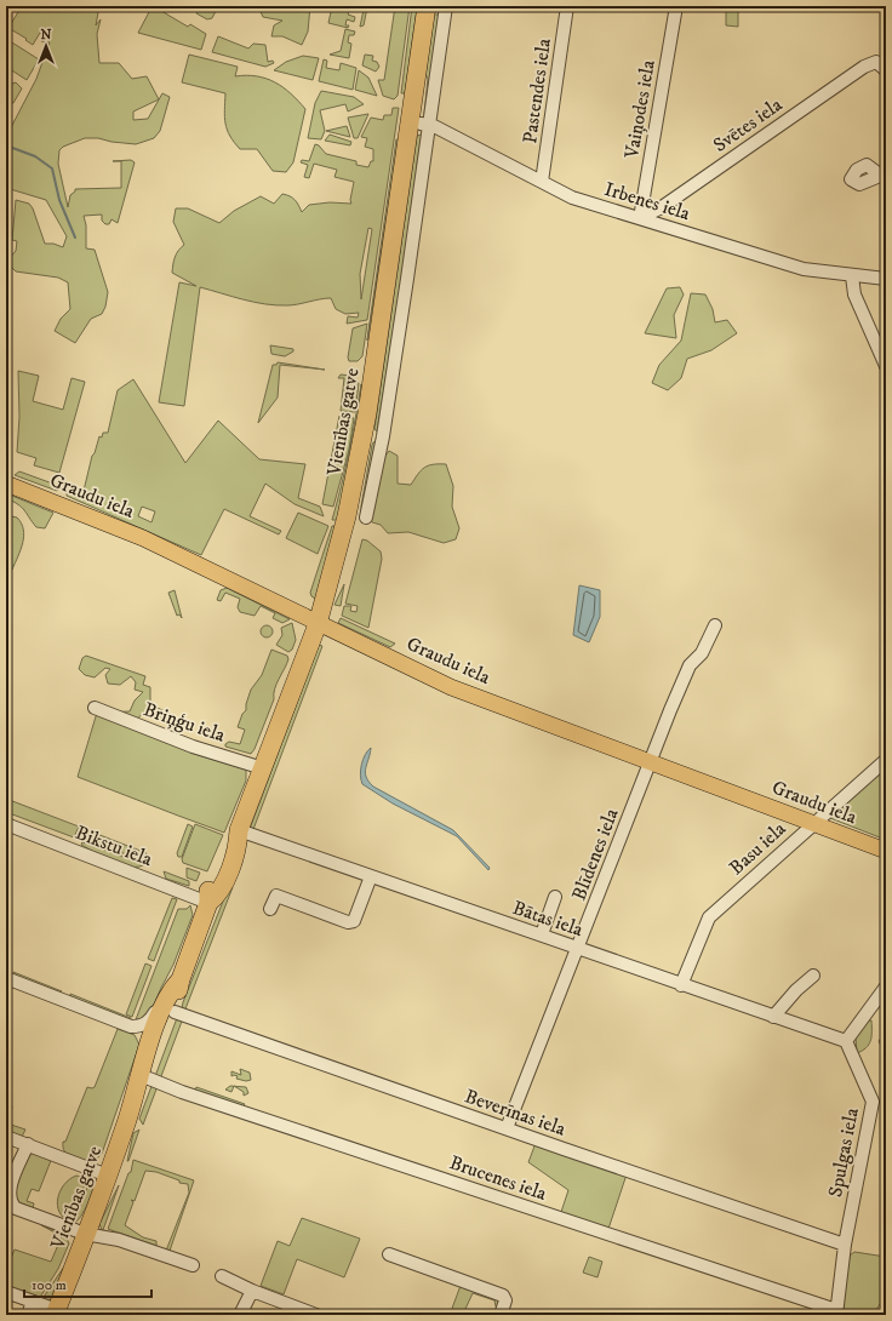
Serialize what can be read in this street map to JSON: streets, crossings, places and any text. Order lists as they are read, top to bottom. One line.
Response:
{"streets":{"highway":["Vienības gatve"],"main road":["Graudu iela"],"street":["Pastendes iela","Vaiņodes iela","Svētes iela","Irbenes iela","Briņģu iela","Bikstu iela","Basu iela","Blīdenes iela","Bātas iela","Beverīnas iela","Spulgas iela","Brucenes iela"]},"crossings":[["Pastendes iela","Irbenes iela"],["Vaiņodes iela","Svētes iela"],["Vaiņodes iela","Irbenes iela"],["Svētes iela","Irbenes iela"],["Irbenes iela","Vienības gatve"],["Vienības gatve","Graudu iela"],["Vienības gatve","Briņģu iela"],["Vienības gatve","Bikstu iela"],["Vienības gatve","Bātas iela"],["Vienības gatve","Beverīnas iela"],["Vienības gatve","Brucenes iela"],["Graudu iela","Basu iela"],["Graudu iela","Blīdenes iela"],["Basu iela","Bātas iela"],["Blīdenes iela","Bātas iela"],["Blīdenes iela","Beverīnas iela"],["Bātas iela","Spulgas iela"],["Beverīnas iela","Spulgas iela"],["Spulgas iela","Brucenes iela"]],"scale_bar":"100 m","north":"top"}
